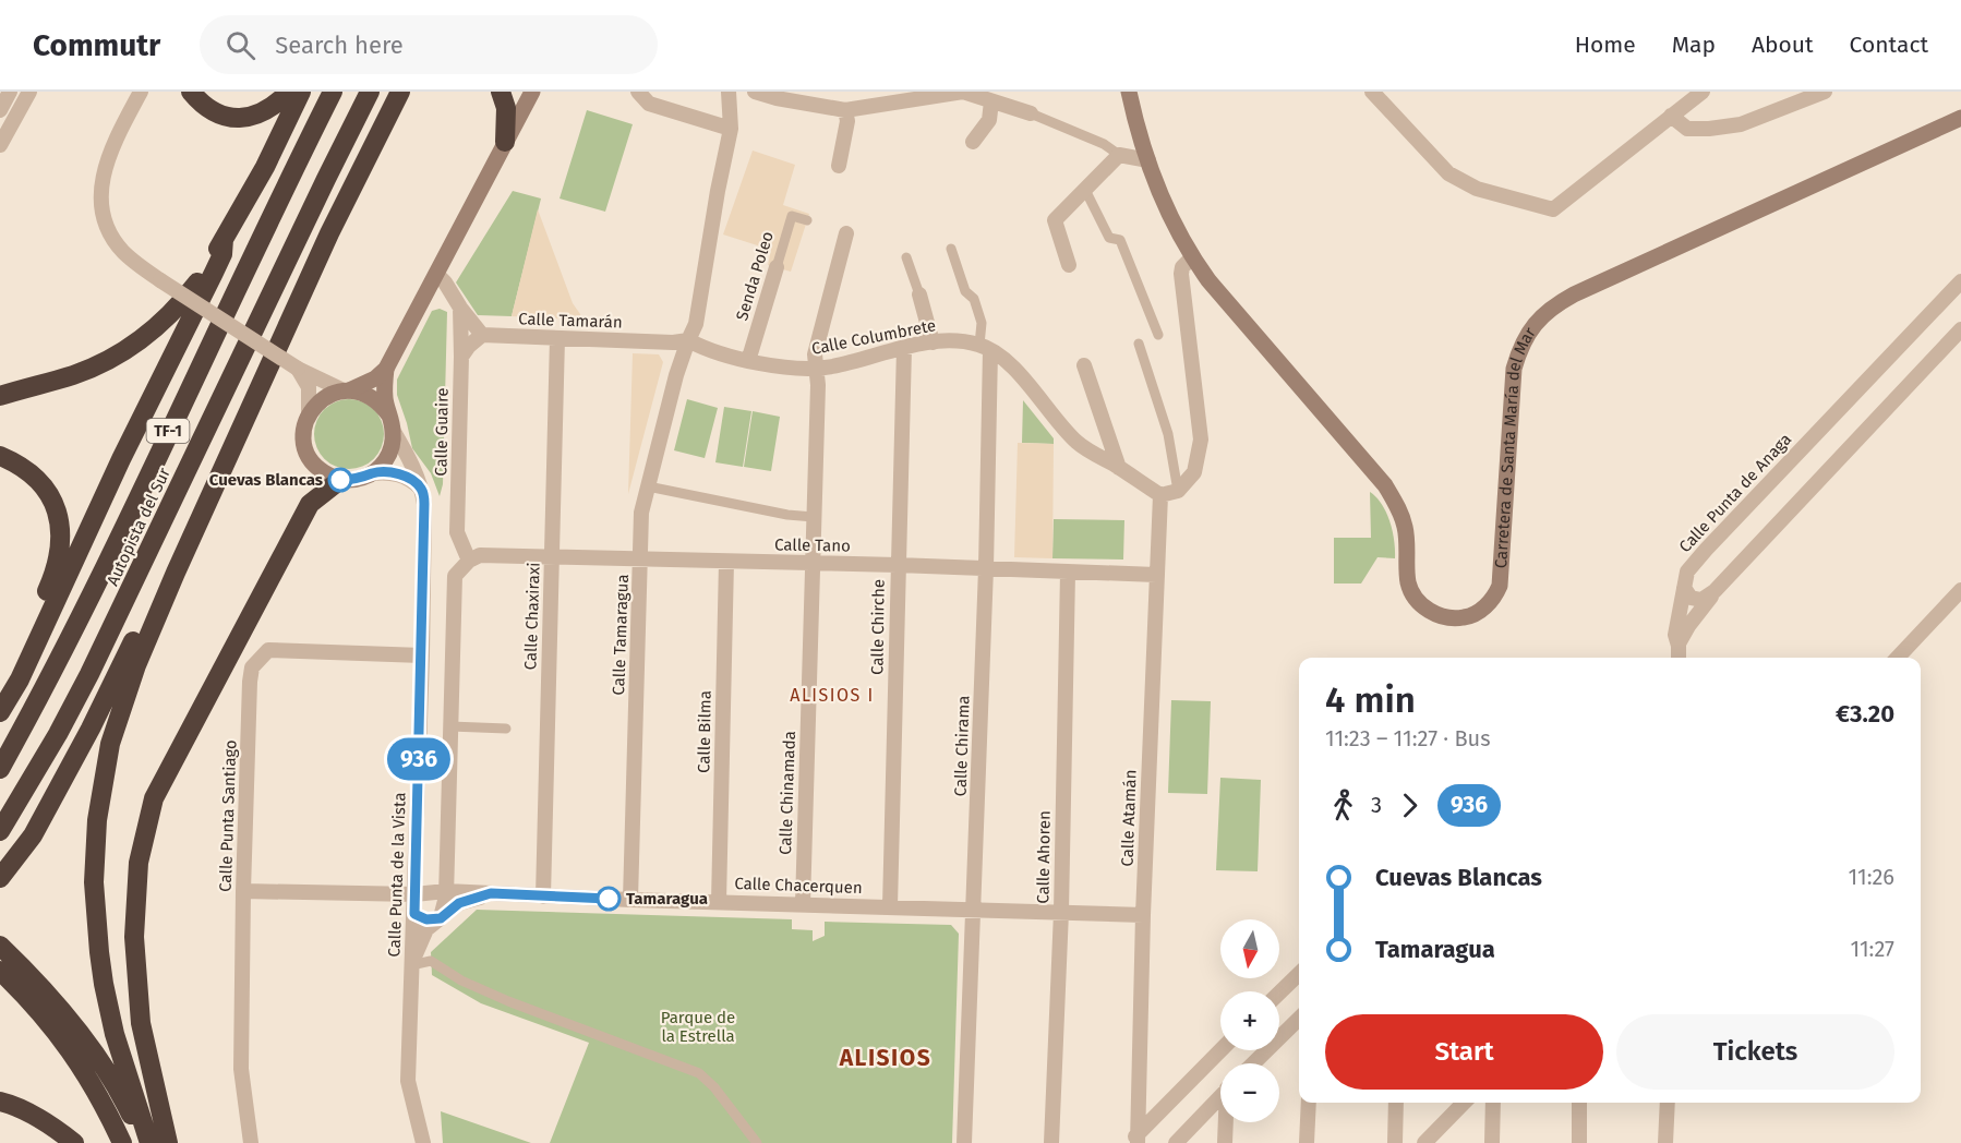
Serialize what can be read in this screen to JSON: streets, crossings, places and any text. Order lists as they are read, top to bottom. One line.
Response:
{"streets":{"highway":["TF-1","Autopista del Sur"],"main road":["Carretera de Santa María del Mar"],"street":["Senda Poleo","Calle Tamarán","Calle Columbrete","Calle Guaire","Calle Punta de Anaga","Calle Tano","Calle Chaxiraxi","Calle Chirche","Calle Tamaragua","Calle Bilma","Calle Chirama","Calle Chinamada","Calle Punta Santiago","Calle Atamán","Calle Ahoren","Calle Punta de la Vista","Calle Chacerquen"]},"crossings":[["Senda Poleo","Calle Columbrete"],["Calle Tamarán","Calle Columbrete"],["Calle Tamarán","Calle Chaxiraxi"],["Calle Tamarán","Calle Tamaragua"],["Calle Columbrete","Calle Chirche"],["Calle Columbrete","Calle Tamaragua"],["Calle Columbrete","Calle Chirama"],["Calle Columbrete","Calle Chinamada"],["Calle Guaire","Calle Tano"],["Calle Tano","Calle Chaxiraxi"],["Calle Tano","Calle Chirche"],["Calle Tano","Calle Tamaragua"],["Calle Tano","Calle Bilma"],["Calle Tano","Calle Chirama"],["Calle Tano","Calle Chinamada"],["Calle Tano","Calle Atamán"],["Calle Tano","Calle Ahoren"],["Calle Chaxiraxi","Calle Chacerquen"],["Calle Chirche","Calle Chacerquen"],["Calle Tamaragua","Calle Chacerquen"],["Calle Bilma","Calle Chacerquen"],["Calle Chirama","Calle Chacerquen"],["Calle Chinamada","Calle Chacerquen"],["Calle Punta Santiago","Calle Punta de la Vista"],["Calle Punta Santiago","Calle Chacerquen"],["Calle Atamán","Calle Chacerquen"],["Calle Ahoren","Calle Chacerquen"],["Calle Punta de la Vista","Calle Chacerquen"]],"districts":["ALISIOS I","ALISIOS"],"parks":["Parque de la Estrella"],"places":["Cuevas Blancas","Tamaragua"],"lines":["bus line 936"],"north":"bottom","page":{"header":"Commutr","search":"Search here","nav":["Home","Map","About","Contact"],"on_map":"936","heading":["4 min","11:23 – 11:27 · Bus","€3.20"],"legs":["3","936"],"list":[{"name":"Cuevas Blancas","value":"11:26"},{"name":"Tamaragua","value":"11:27"}],"map_buttons":["+","−"],"buttons":["Start","Tickets"]}}
